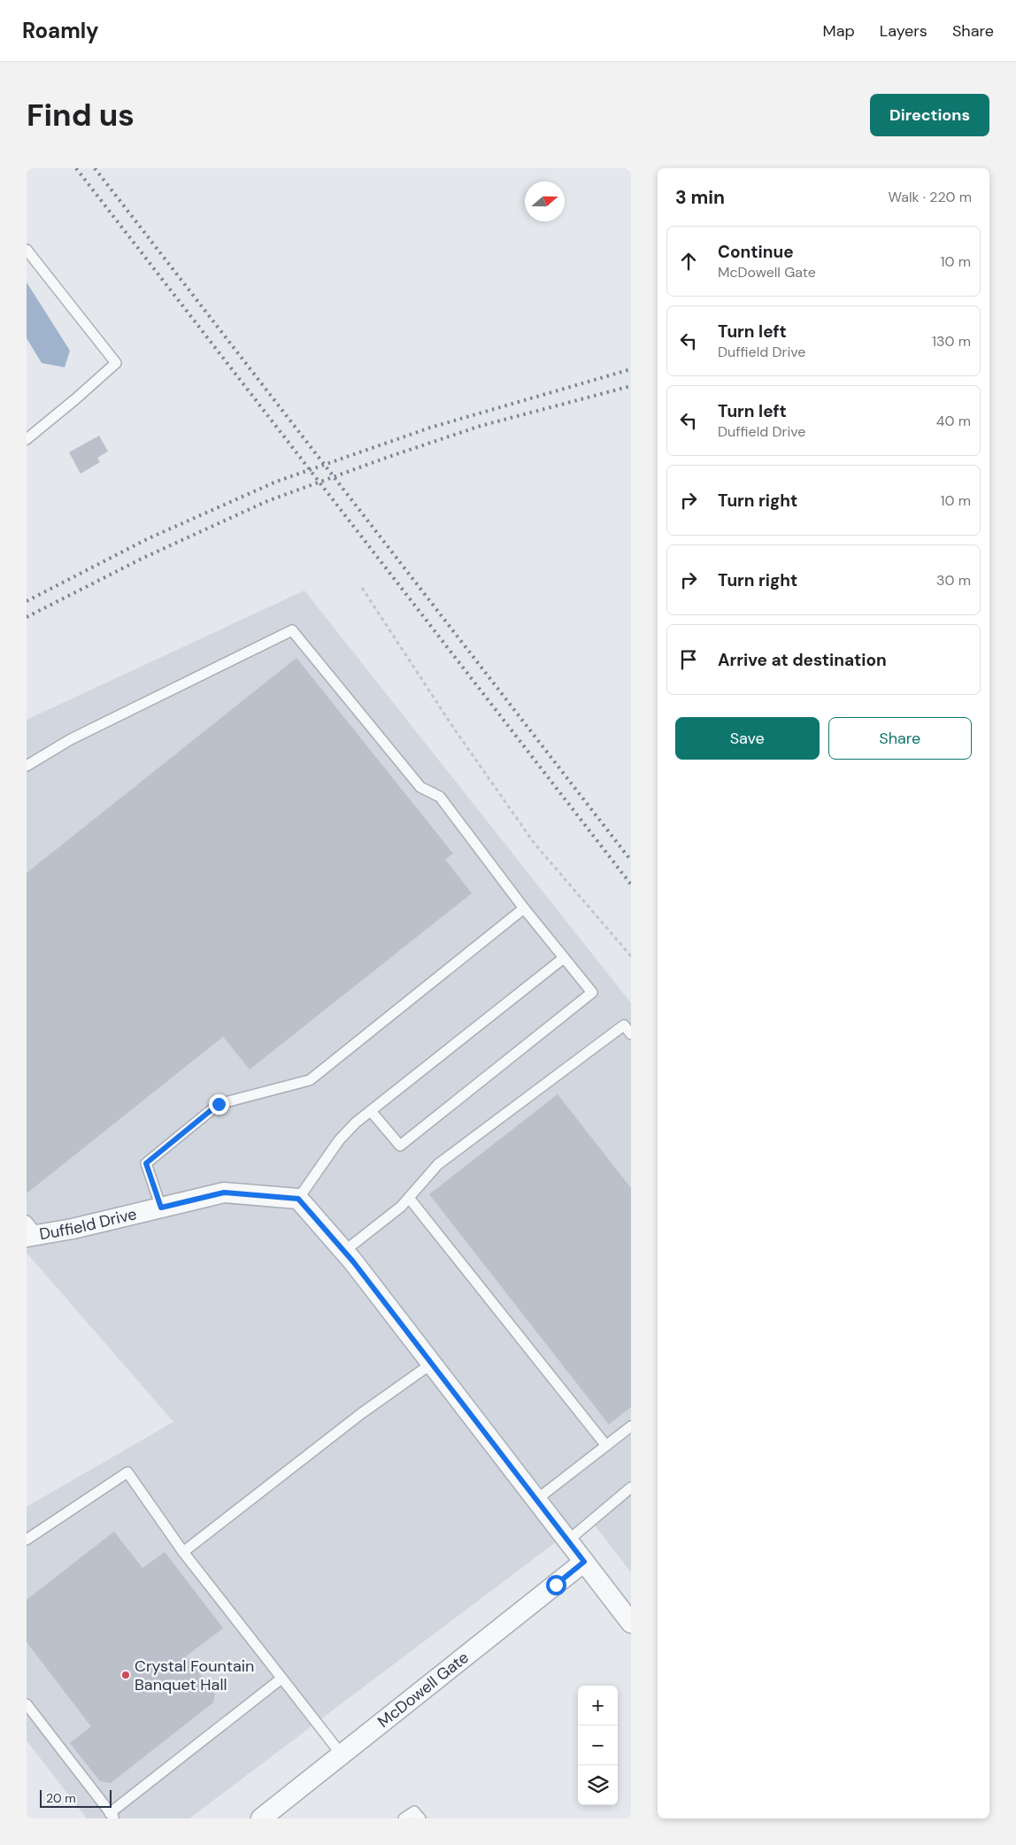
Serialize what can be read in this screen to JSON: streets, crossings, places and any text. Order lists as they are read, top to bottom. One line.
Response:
{"streets":{"street":["Duffield Drive","McDowell Gate"]},"places":["Crystal Fountain Banquet Hall"],"scale_bar":"20 m","north":"right","page":{"header":"Roamly","nav":["Map","Layers","Share"],"buttons":["Directions",["Save","Share"]],"title":"Find us","heading":["3 min","Walk · 220 m"],"list":[["Continue","McDowell Gate","10 m"],["Turn left","Duffield Drive","130 m"],["Turn left","Duffield Drive","40 m"],["Turn right","10 m"],["Turn right","30 m"],"Arrive at destination"],"map_buttons":["+","−"],"scale":"20 m"}}
